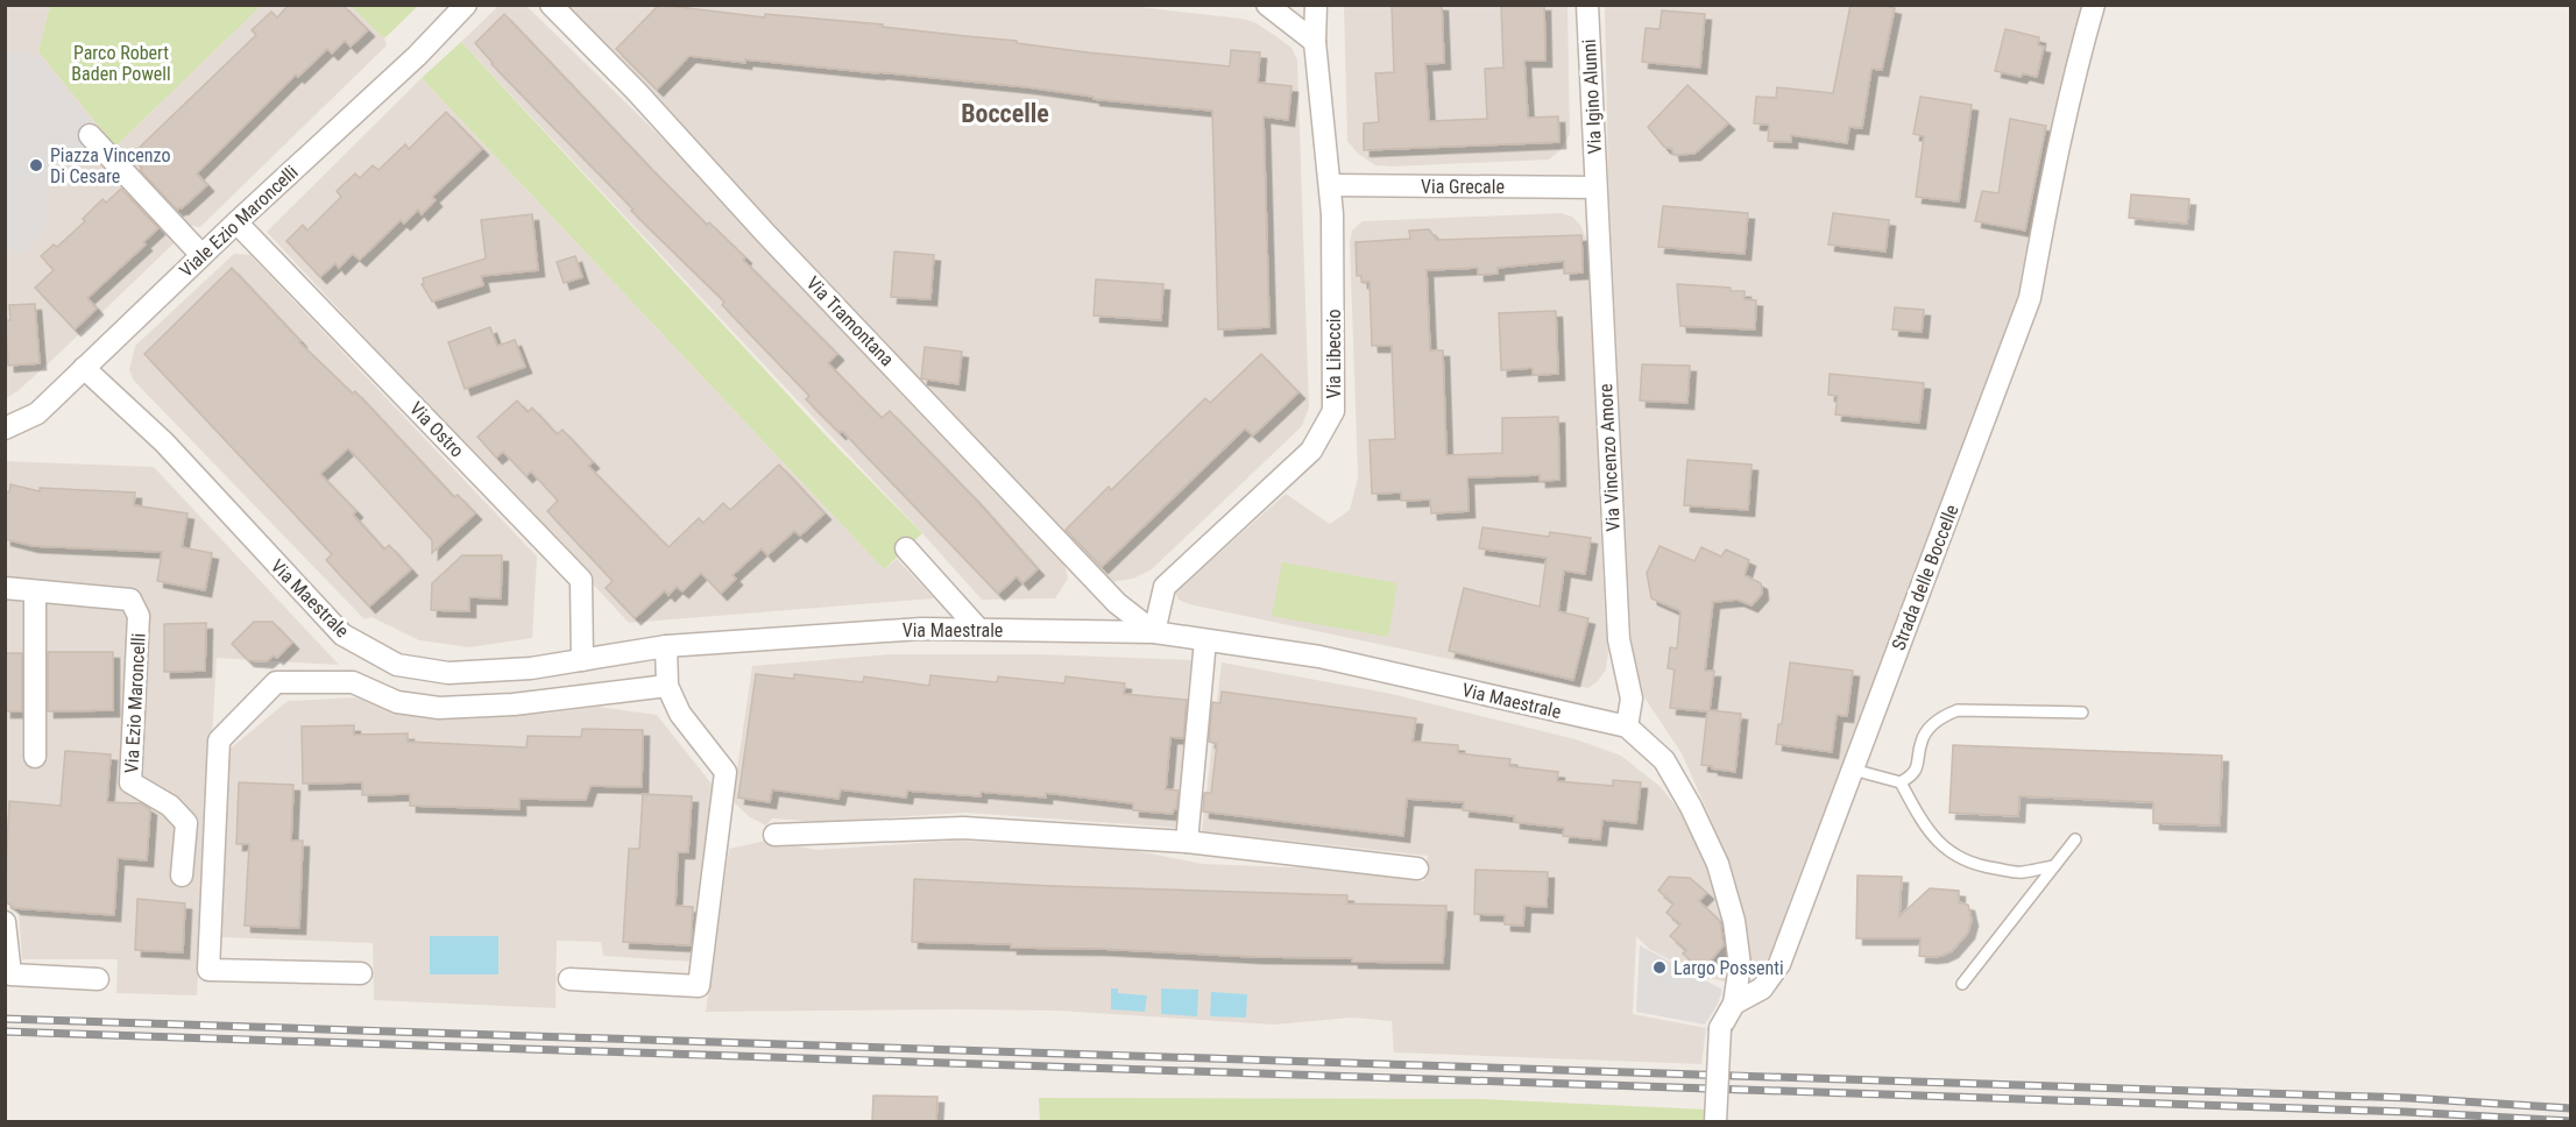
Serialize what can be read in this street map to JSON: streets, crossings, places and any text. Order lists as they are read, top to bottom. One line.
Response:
{"streets":{"street":["Via Igino Alunni","Via Grecale","Viale Ezio Maroncelli","Via Tramontana","Via Libeccio","Via Ostro","Via Vincenzo Amore","Strada delle Boccelle","Via Maestrale","Via Ezio Maroncelli"]},"crossings":[["Via Igino Alunni","Via Grecale"],["Via Igino Alunni","Via Vincenzo Amore"],["Via Grecale","Via Libeccio"],["Via Grecale","Via Vincenzo Amore"],["Viale Ezio Maroncelli","Via Ostro"],["Viale Ezio Maroncelli","Via Maestrale"],["Via Tramontana","Via Libeccio"],["Via Tramontana","Via Maestrale"],["Via Libeccio","Via Maestrale"],["Via Ostro","Via Maestrale"],["Via Vincenzo Amore","Via Maestrale"],["Strada delle Boccelle","Via Maestrale"]],"districts":["Boccelle"],"parks":["Parco Robert Baden Powell"],"places":["Piazza Vincenzo Di Cesare","Largo Possenti"]}
